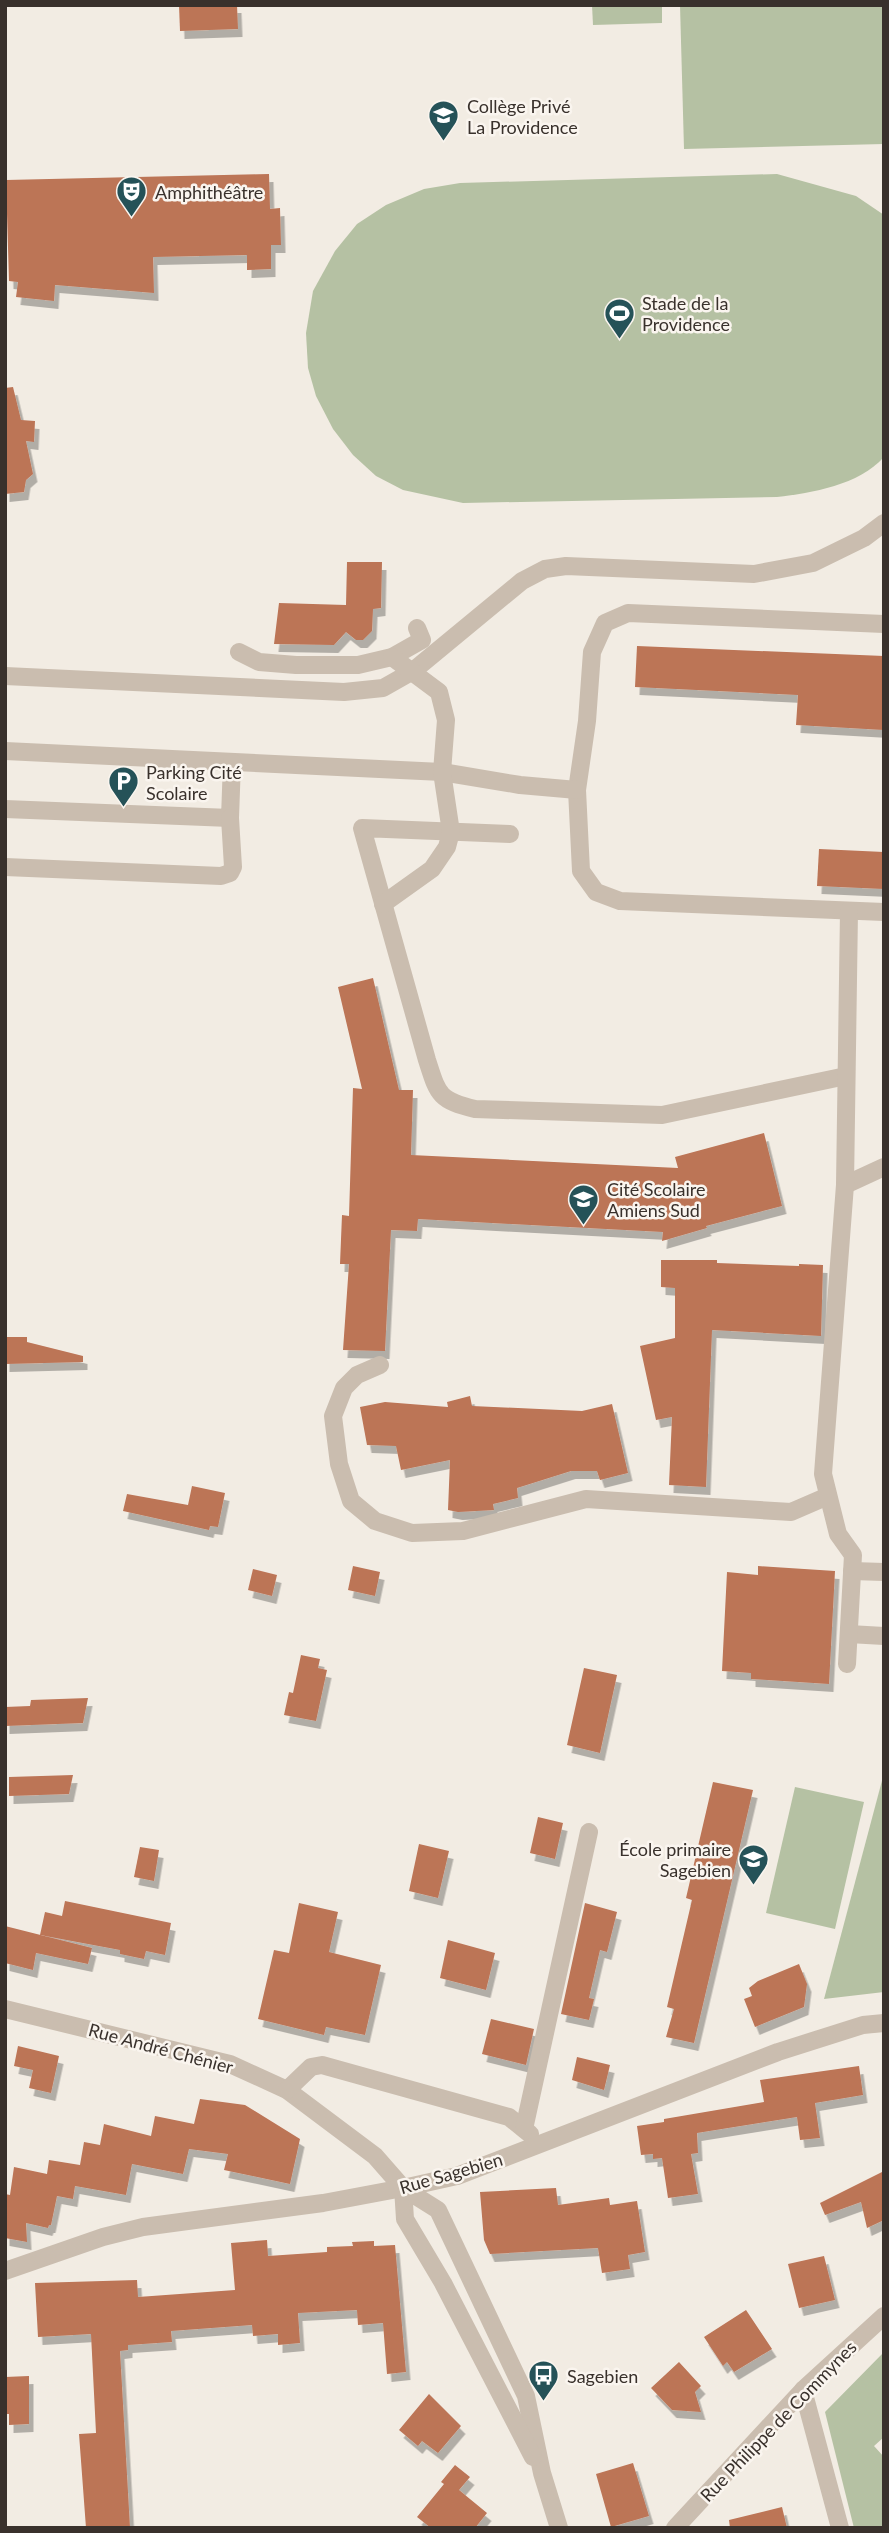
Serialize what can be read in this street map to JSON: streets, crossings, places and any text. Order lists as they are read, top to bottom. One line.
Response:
{"streets":{"street":["Rue André Chénier","Rue Sagebien","Rue Philippe de Commynes"]},"crossings":[["Rue André Chénier","Rue Sagebien"]],"places":{"school or university":["Collège Privé La Providence","Cité Scolaire Amiens Sud","École primaire Sagebien"],"theatre":["Amphithéâtre"],"sports":["Stade de la Providence"],"parking":["Parking Cité Scolaire"],"bus stop":["Sagebien"]}}
